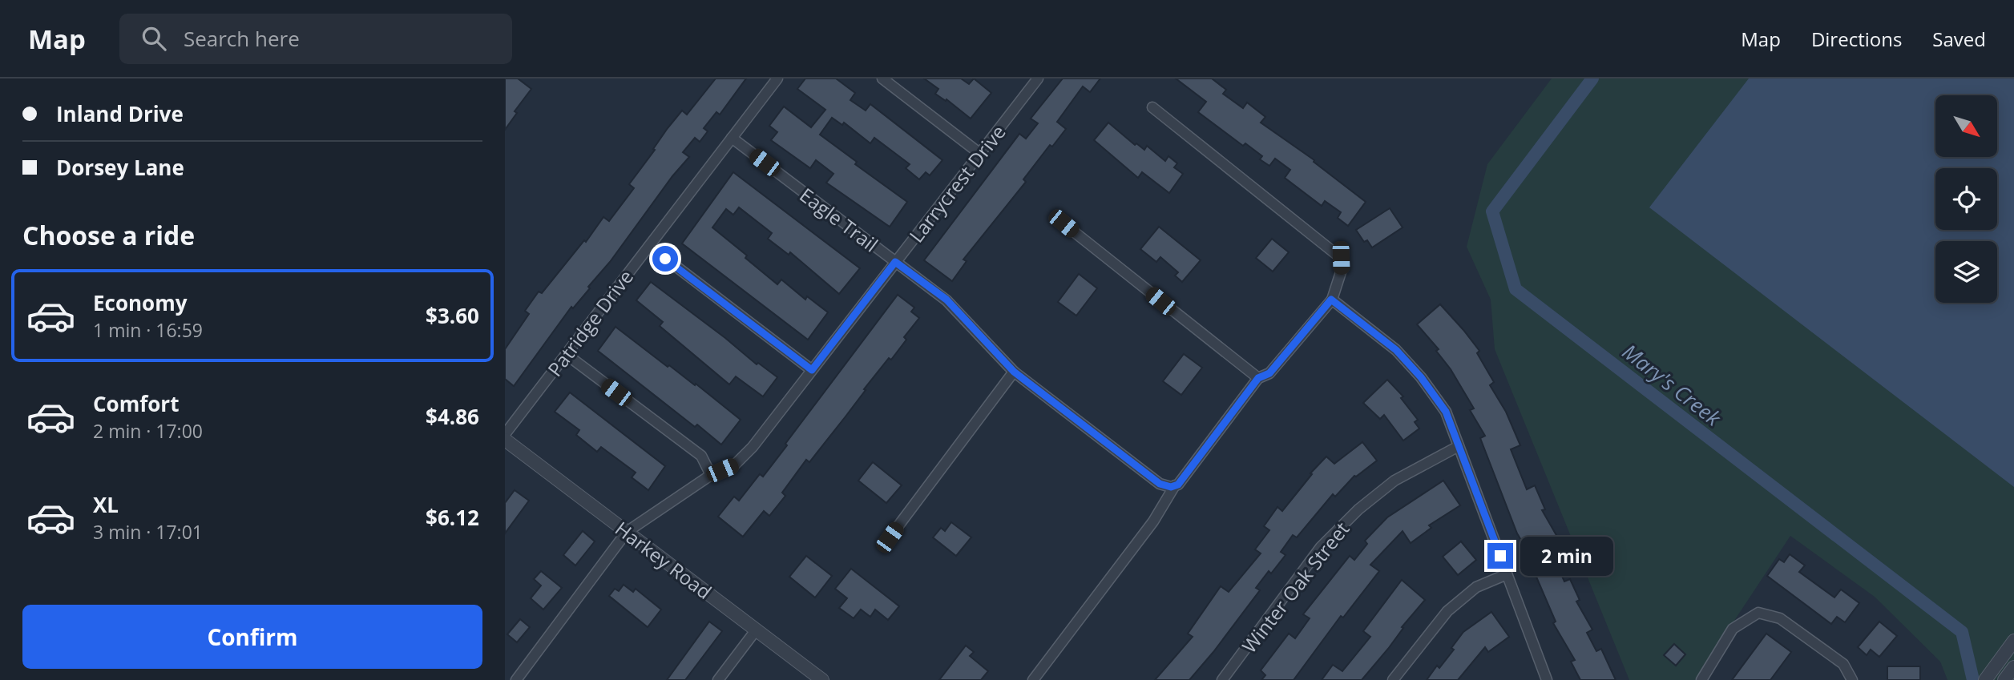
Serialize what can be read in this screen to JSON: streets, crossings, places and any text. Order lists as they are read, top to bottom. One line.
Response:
{"streets":{"street":["Larrycrest Drive","Eagle Trail","Patridge Drive","Harkey Road","Winter Oak Street"]},"crossings":[["Larrycrest Drive","Eagle Trail"],["Larrycrest Drive","Harkey Road"],["Eagle Trail","Patridge Drive"]],"water":["Mary's Creek"],"north":"bottom right","page":{"header":"Map","search":"Search here","nav":["Map","Directions","Saved"],"banner":["Inland Drive","Dorsey Lane"],"heading":"Choose a ride","list":[{"name":"Economy","note":"1 min · 16:59","value":"$3.60"},{"name":"Comfort","note":"2 min · 17:00","value":"$4.86"},{"name":"XL","note":"3 min · 17:01","value":"$6.12"}],"bubble":"2 min","buttons":"Confirm"}}
